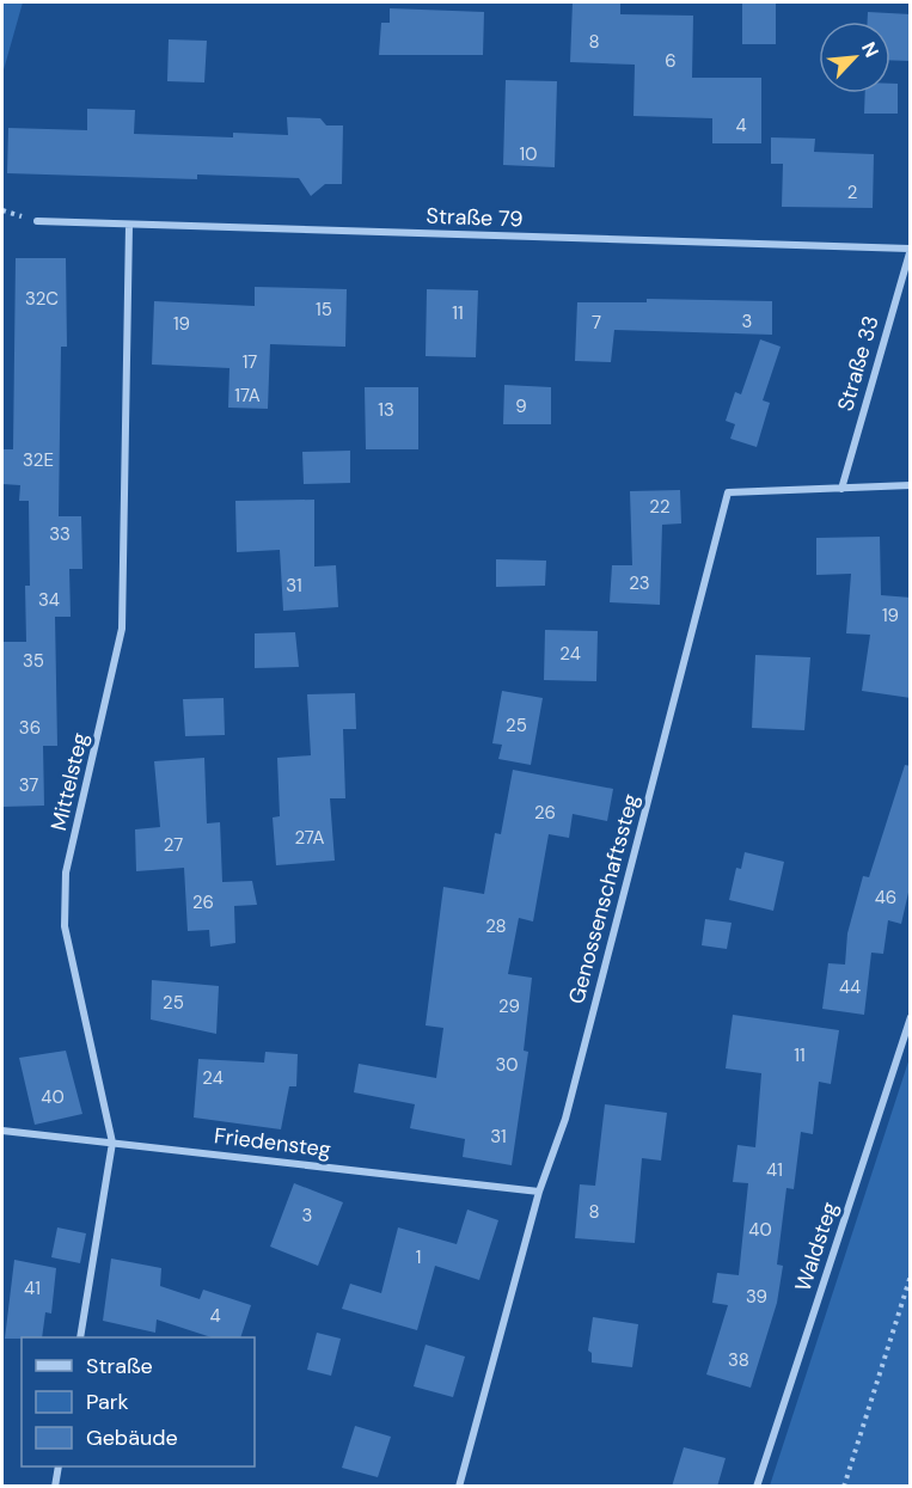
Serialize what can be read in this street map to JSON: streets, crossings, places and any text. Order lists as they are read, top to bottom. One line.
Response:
{"streets":{"street":["Straße 79","Straße 33","Mittelsteg","Genossenschaftssteg","Friedensteg","Waldsteg"]},"crossings":[["Straße 79","Straße 33"],["Straße 79","Mittelsteg"],["Straße 33","Genossenschaftssteg"],["Mittelsteg","Friedensteg"],["Genossenschaftssteg","Friedensteg"]],"house_numbers":["8","6","4","10","2","32C","15","11","3","7","19","17","17A","9","13","32E","22","33","23","31","34","19","24","35","25","36","37","26","27A","27","46","26","28","44","25","29","11","30","24","40","31","41","8","3","40","1","41","39","4","38"],"legend":["Straße","Park","Gebäude"],"north":"top right"}
